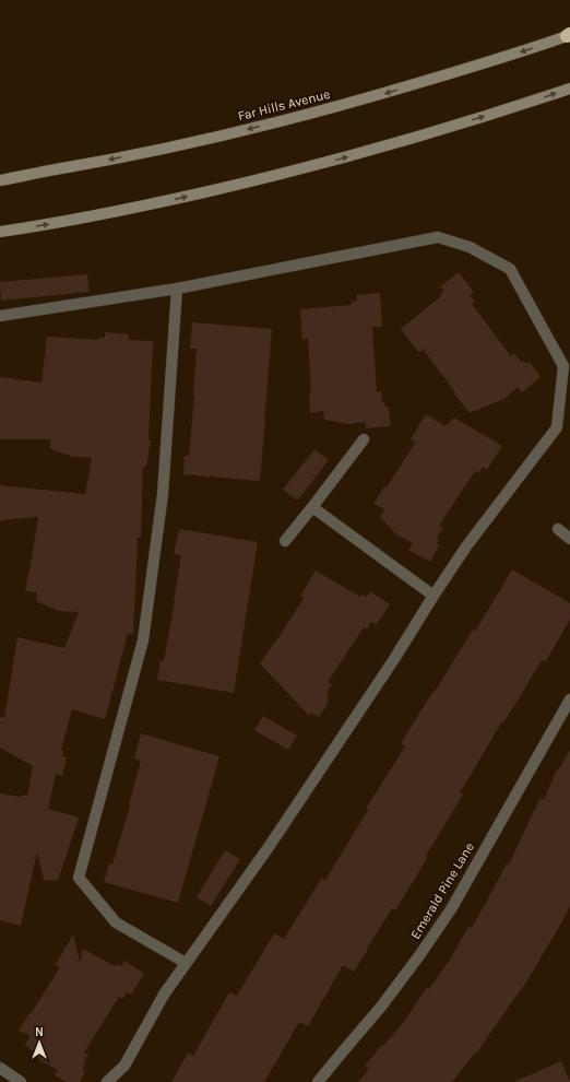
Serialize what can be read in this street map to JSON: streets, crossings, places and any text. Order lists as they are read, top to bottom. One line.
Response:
{"streets":{"main road":["Far Hills Avenue"],"street":["Emerald Pine Lane"]},"north":"top"}
